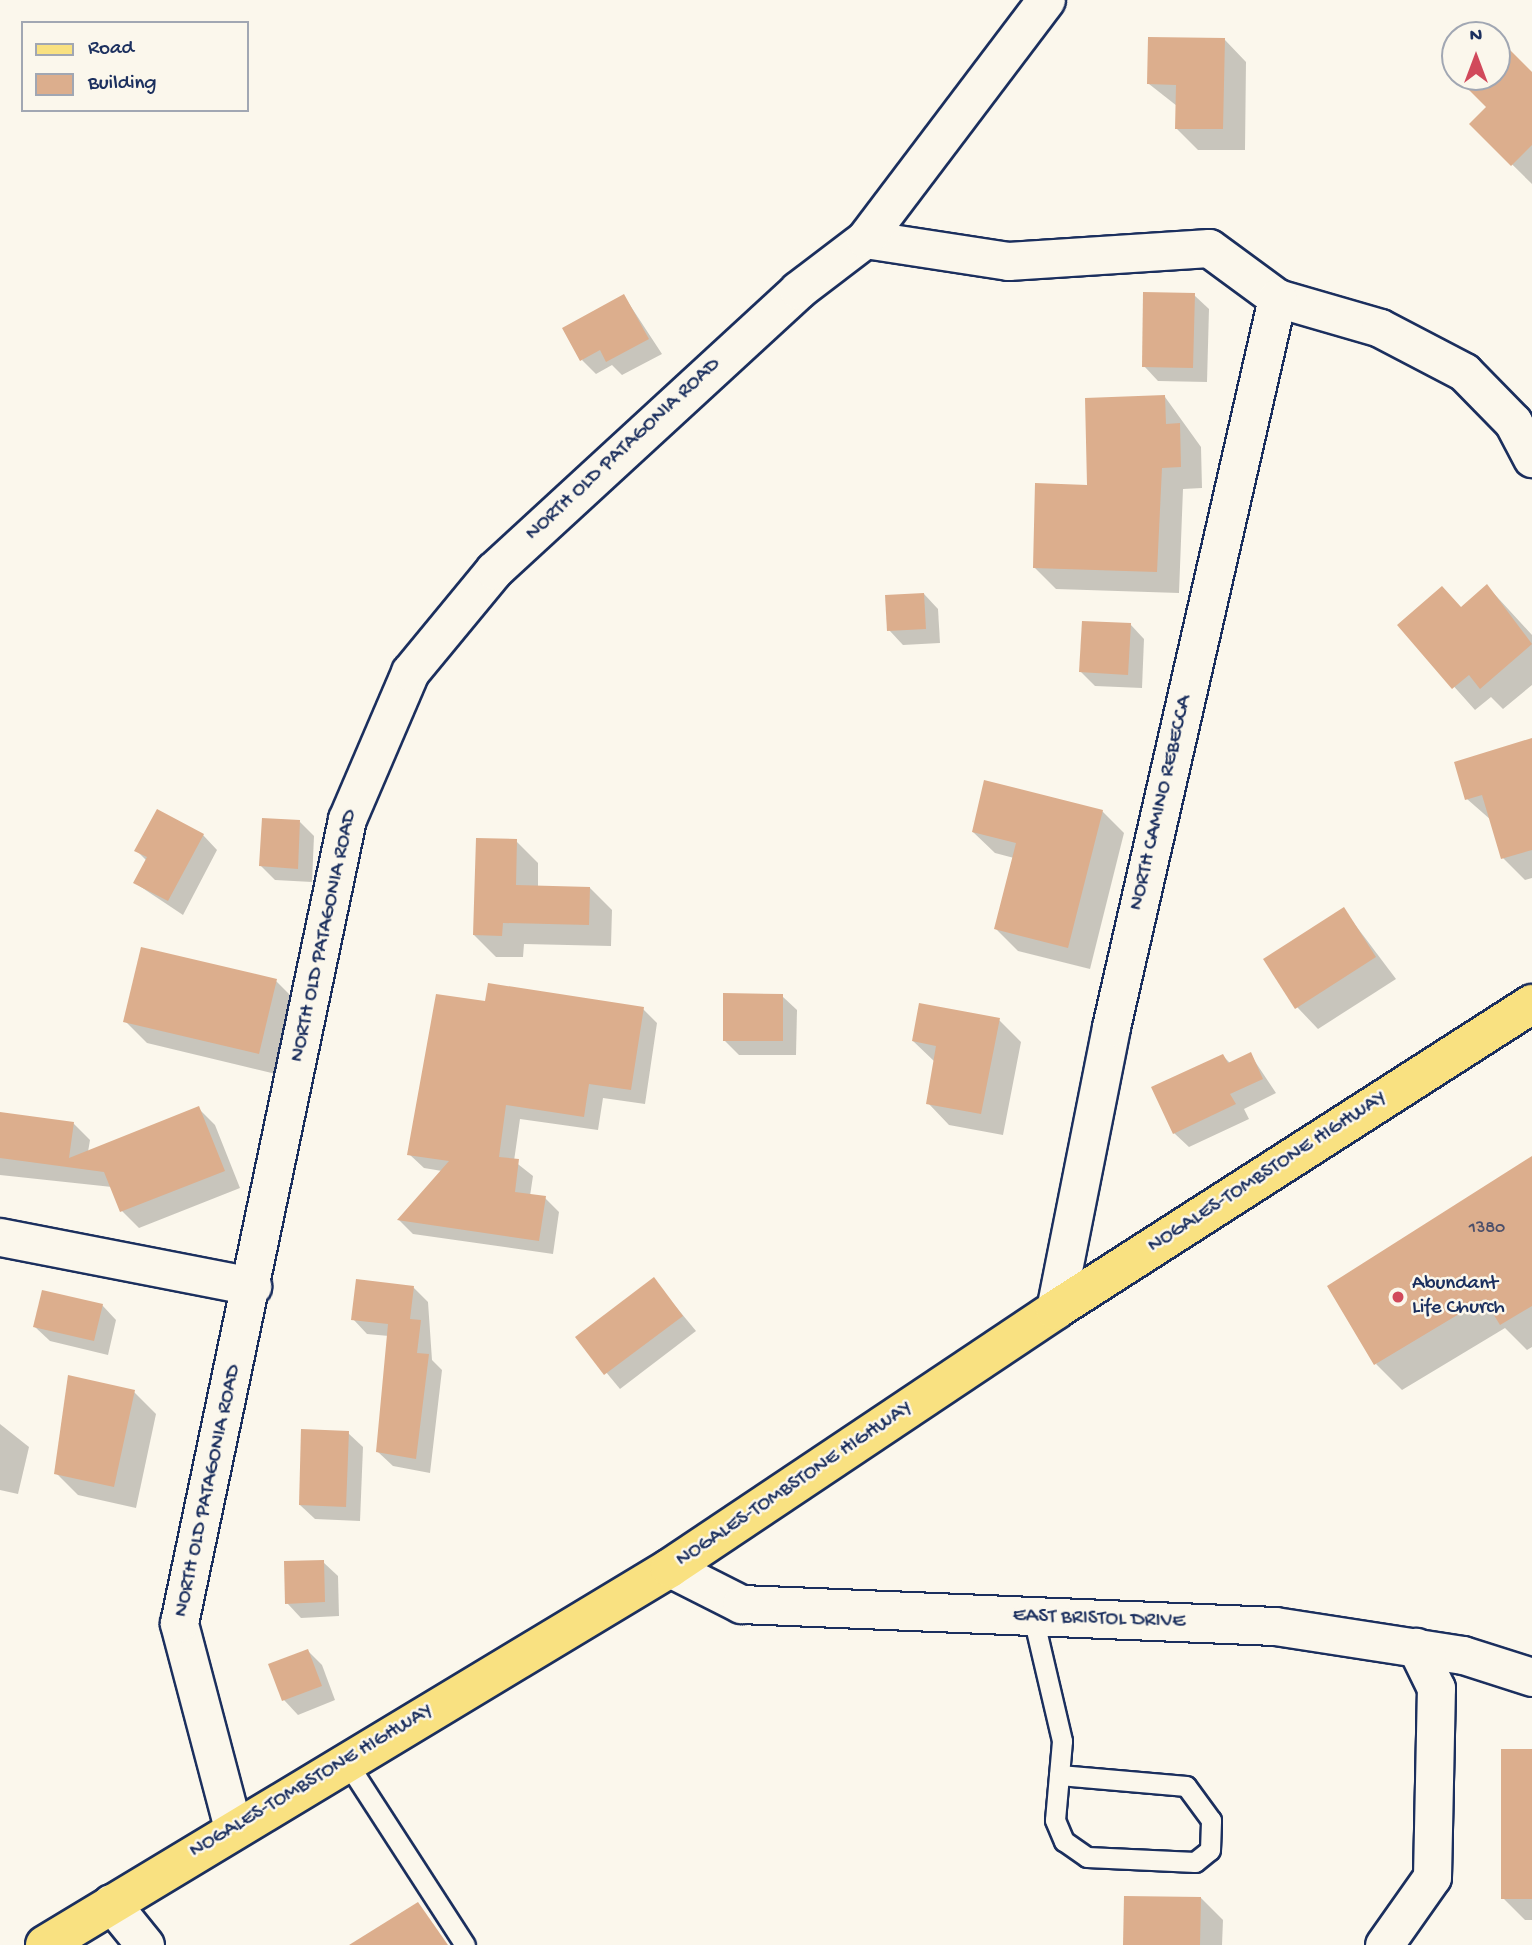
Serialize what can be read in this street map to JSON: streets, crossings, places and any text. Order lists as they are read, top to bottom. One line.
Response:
{"streets":{"main road":["NOGALES-TOMBSTONE HIGHWAY"],"street":["NORTH OLD PATAGONIA ROAD","NORTH CAMINO REBECCA","EAST BRISTOL DRIVE"]},"crossings":[["NORTH OLD PATAGONIA ROAD","NOGALES-TOMBSTONE HIGHWAY"],["NORTH CAMINO REBECCA","NOGALES-TOMBSTONE HIGHWAY"],["NOGALES-TOMBSTONE HIGHWAY","EAST BRISTOL DRIVE"]],"places":["Abundant Life Church"],"house_numbers":["1380"],"legend":["Road","Building"],"north":"top"}
